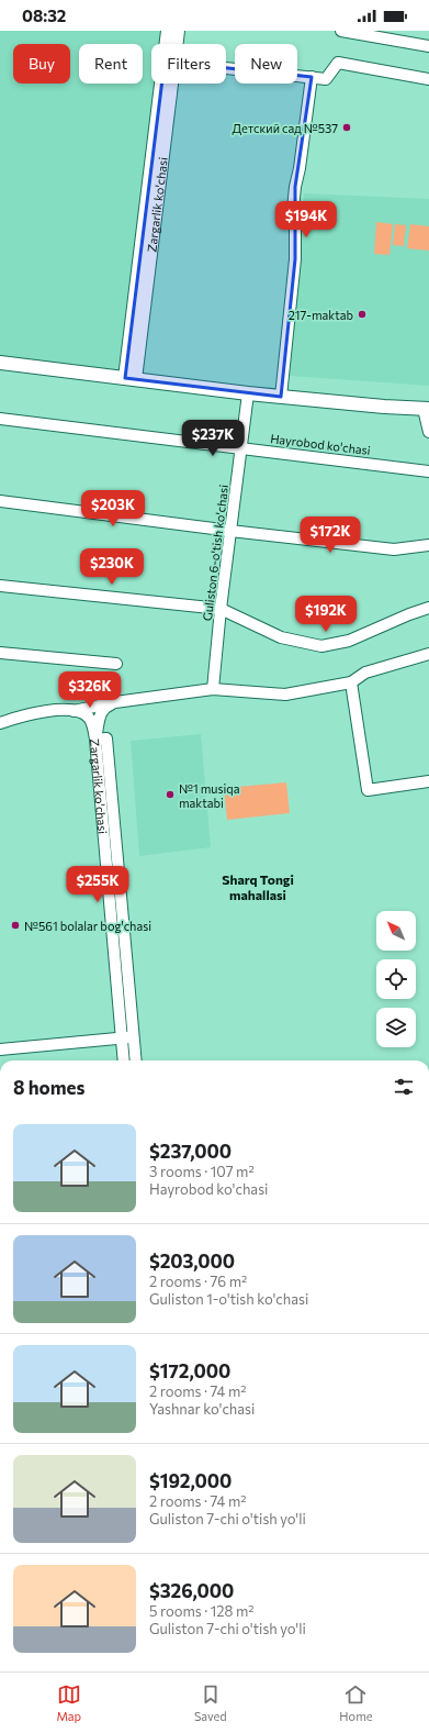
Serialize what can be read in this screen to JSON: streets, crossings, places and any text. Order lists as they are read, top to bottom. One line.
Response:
{"streets":{"main road":["Zargarlik ko'chasi"],"street":["Hayrobod ko'chasi","Guliston 6-o'tish ko'chasi"]},"crossings":[["Hayrobod ko'chasi","Guliston 6-o'tish ko'chasi"]],"districts":["Sharq Tongi mahallasi"],"places":["Детский сад №537","217-maktab","№1 musiqa maktabi","№561 bolalar bog'chasi"],"north":"top left","page":{"status":"08:32","chip":["Buy","Rent","Filters","New"],"price":["$194K","$237K","$203K","$172K","$230K","$192K","$326K","$255K"],"heading":"8 homes","list":[{"name":"$237,000","note":"3 rooms · 107 m² · Hayrobod ko'chasi"},{"name":"$203,000","note":"2 rooms · 76 m² · Guliston 1-o'tish ko'chasi"},{"name":"$172,000","note":"2 rooms · 74 m² · Yashnar ko'chasi"},{"name":"$192,000","note":"2 rooms · 74 m² · Guliston 7-chi o'tish yo'li"},{"name":"$326,000","note":"5 rooms · 128 m² · Guliston 7-chi o'tish yo'li"}],"tabs":["Map","Saved","Home"]}}
